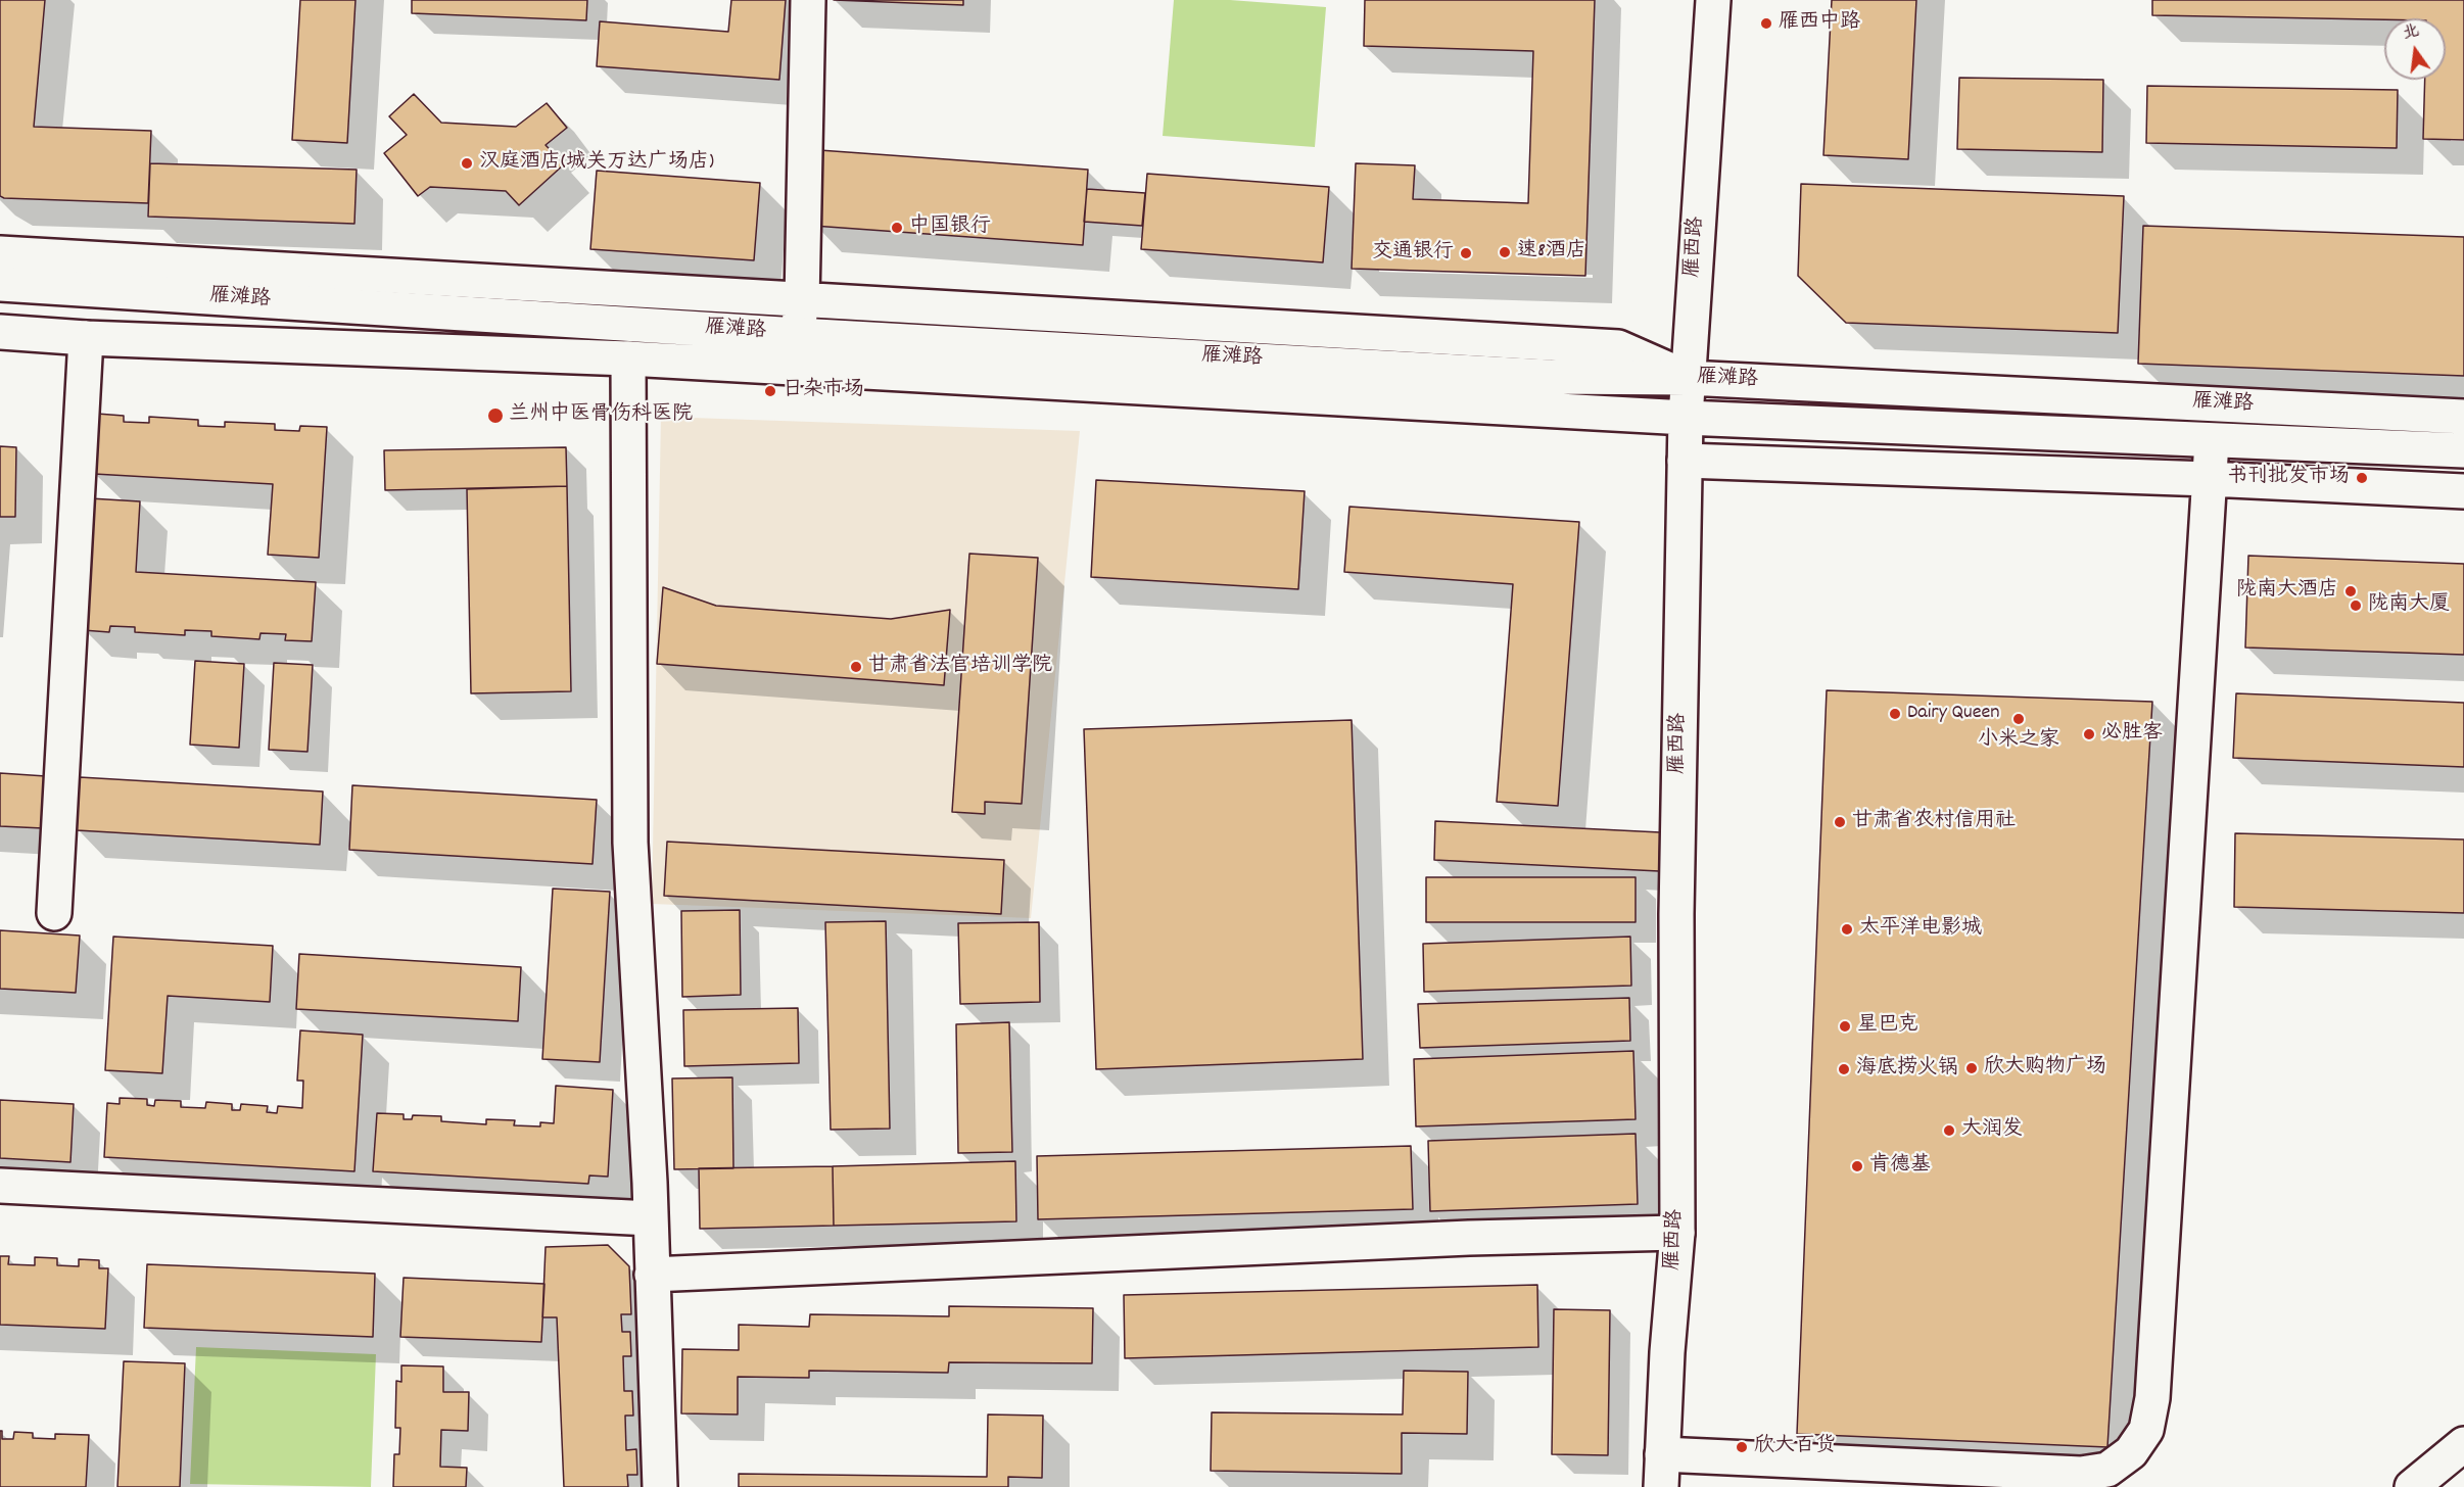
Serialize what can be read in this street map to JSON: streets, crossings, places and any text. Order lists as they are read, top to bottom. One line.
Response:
{"streets":{"street":["雁西路","雁滩路"]},"crossings":[["雁西路","雁滩路"]],"places":["雁西中路","汉庭酒店(城关万达广场店)","中国银行","速8酒店","交通银行","日杂市场","兰州中医骨伤科医院","书刊批发市场","陇南大酒店","陇南大厦","甘肃省法官培训学院","Dairy Queen","小米之家","必胜客","甘肃省农村信用社","太平洋电影城","星巴克","欣大购物广场","海底捞火锅","大润发","肯德基","欣大百货"],"north":"top"}
